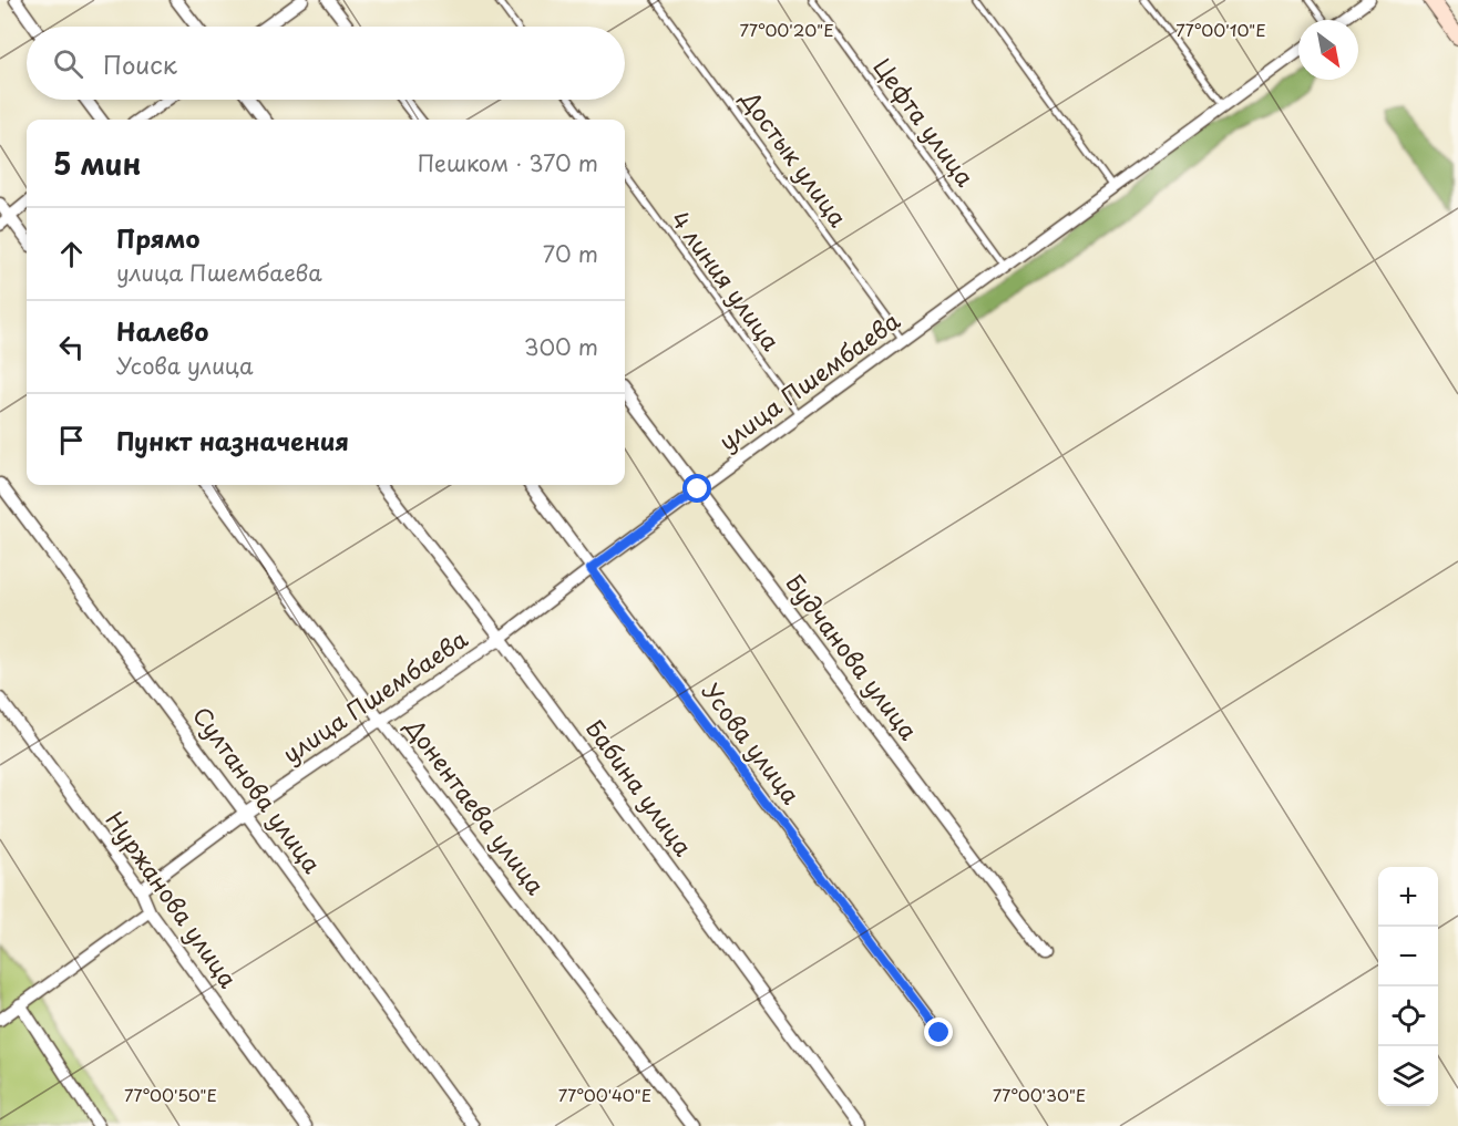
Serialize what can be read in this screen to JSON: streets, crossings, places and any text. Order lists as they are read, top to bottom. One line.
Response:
{"streets":{"street":["улица Пшембаева","Будчанова улица","Усова улица","Бабина улица","Султанова улица","Донентаева улица","Нуржанова улица"],"lane":["Цефта улица","Достык улица","4 линия улица"]},"crossings":[["Цефта улица","улица Пшембаева"],["Достык улица","улица Пшембаева"],["4 линия улица","улица Пшембаева"],["улица Пшембаева","Будчанова улица"],["улица Пшембаева","Усова улица"],["улица Пшембаева","Бабина улица"],["улица Пшембаева","Султанова улица"],["улица Пшембаева","Донентаева улица"],["улица Пшембаева","Нуржанова улица"]],"north":"bottom right","page":{"search":"Поиск","heading":["5 мин","Пешком · 370 m"],"list":[["Прямо","улица Пшембаева","70 m"],["Налево","Усова улица","300 m"],"Пункт назначения"],"map_buttons":["+","−"]},"coordinates":["77°00'20\"E","77°00'10\"E","77°00'50\"E","77°00'40\"E","77°00'30\"E"]}
